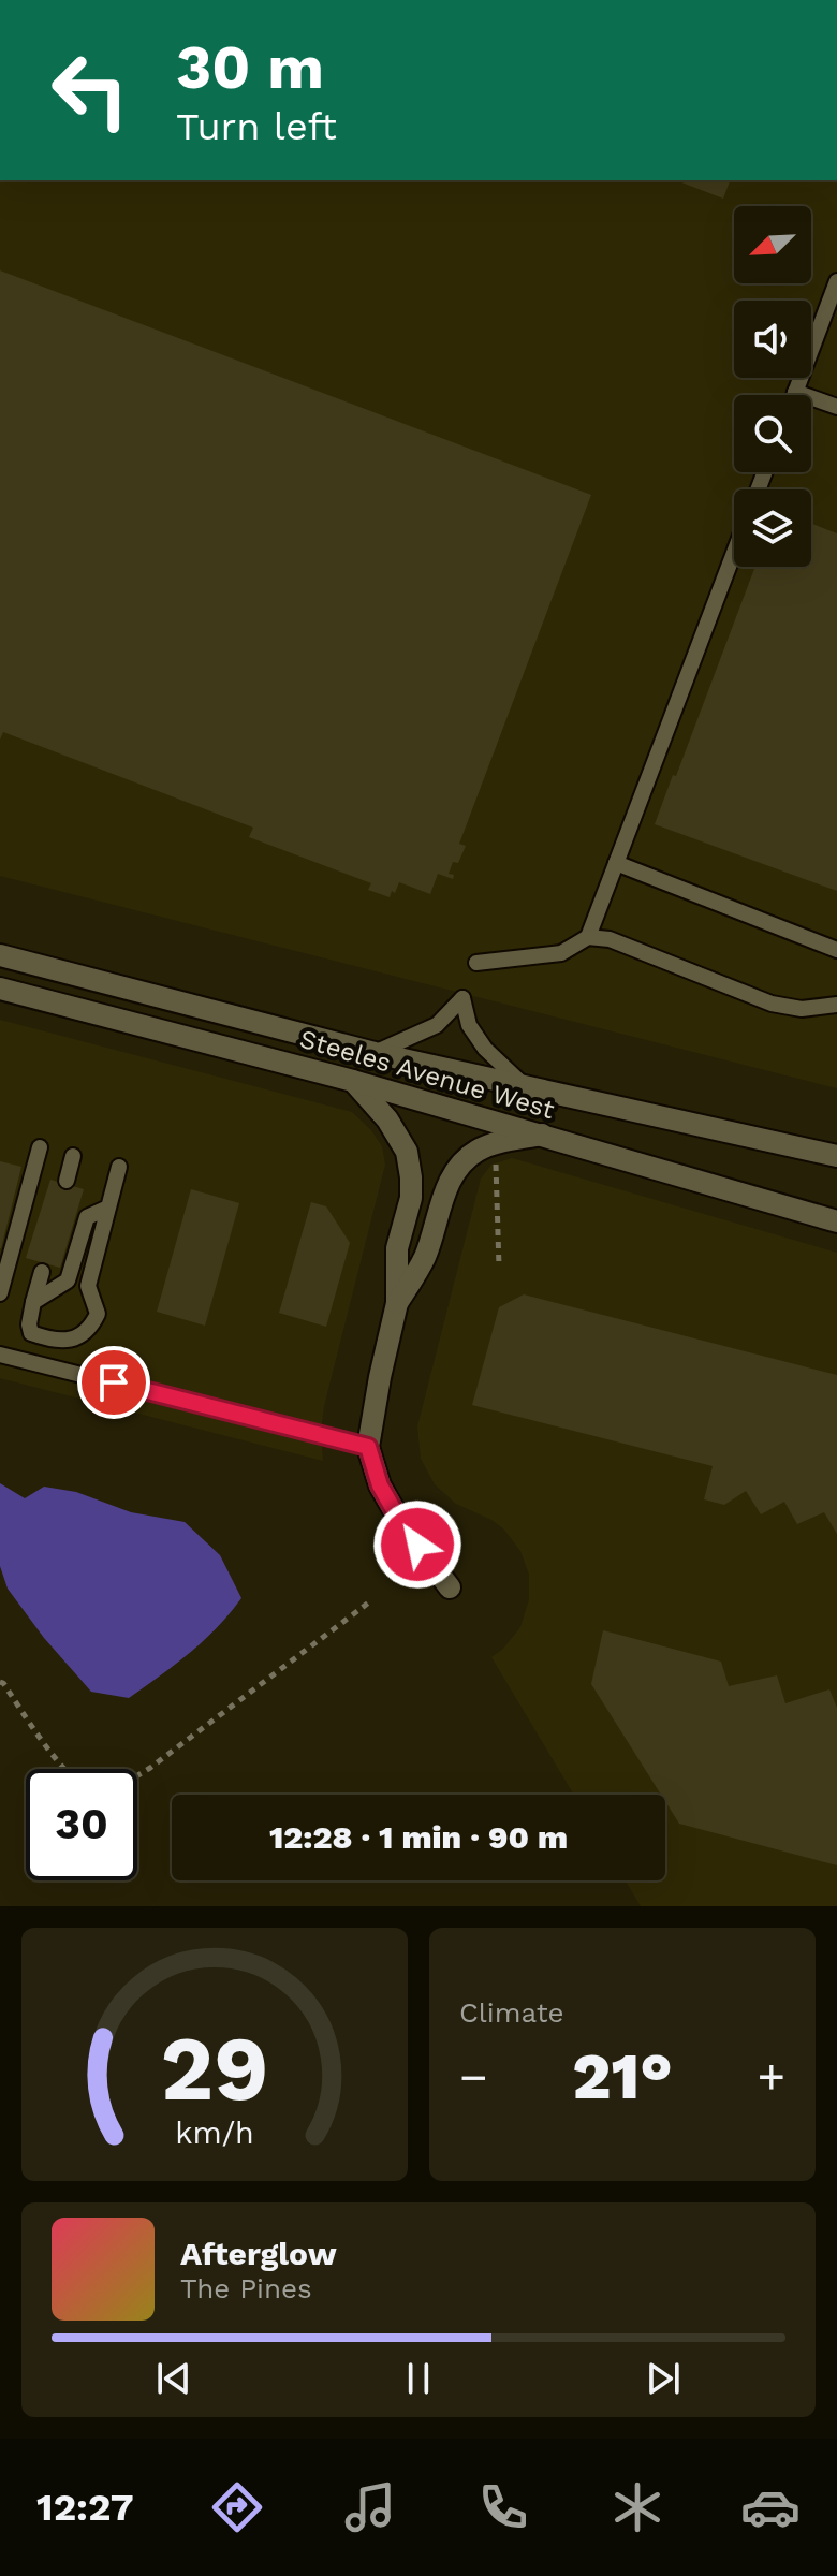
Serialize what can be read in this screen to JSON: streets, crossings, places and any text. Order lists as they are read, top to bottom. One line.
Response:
{"streets":{"main road":["Steeles Avenue West"]},"north":"bottom left","page":{"turn":["30 m","Turn left"],"limit":"30","trip":"12:28 · 1 min · 90 m","tile":"Climate","heat":["−","21°","+"],"song":["Afterglow","The Pines"],"tabs":"12:27","gauge":["29","km/h"]}}
